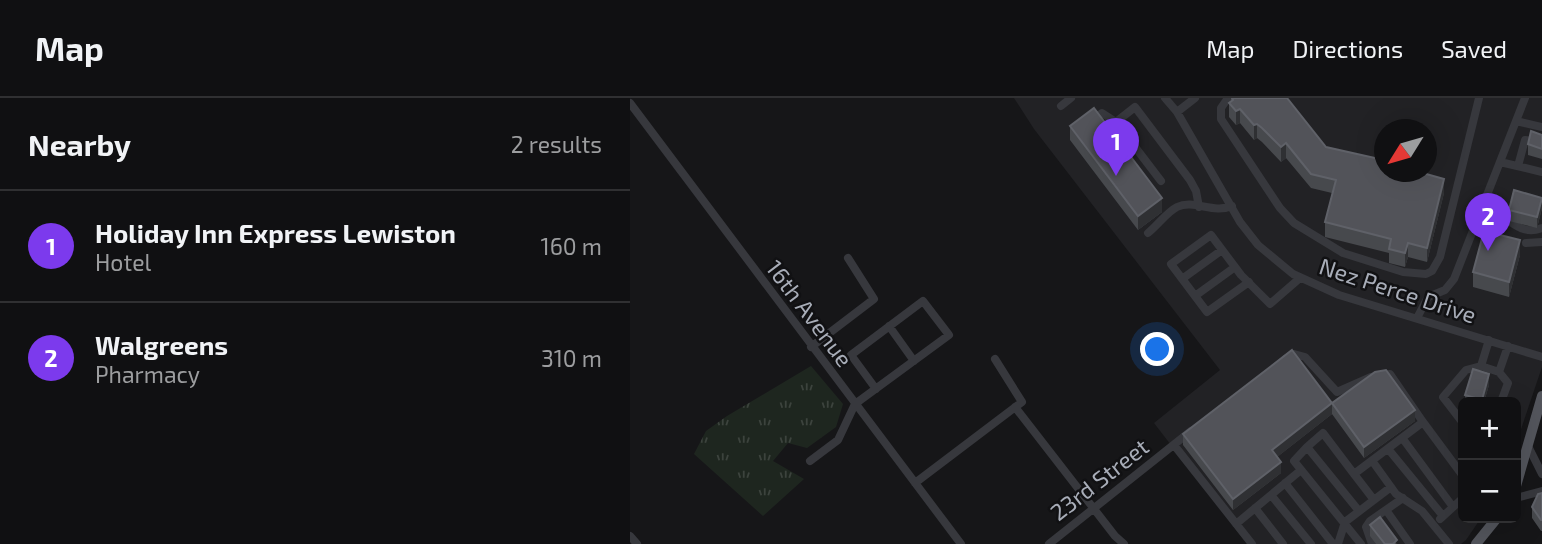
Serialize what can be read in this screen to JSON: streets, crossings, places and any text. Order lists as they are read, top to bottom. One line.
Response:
{"streets":{"street":["Nez Perce Drive","16th Avenue","23rd Street"]},"north":"bottom left","page":{"header":"Map","nav":["Map","Directions","Saved"],"heading":["Nearby","2 results"],"pins":["1","2"],"list":[{"mark":"1","name":"Holiday Inn Express Lewiston","note":"Hotel","value":"160 m"},{"mark":"2","name":"Walgreens","note":"Pharmacy","value":"310 m"}],"map_buttons":["+","−"]}}
